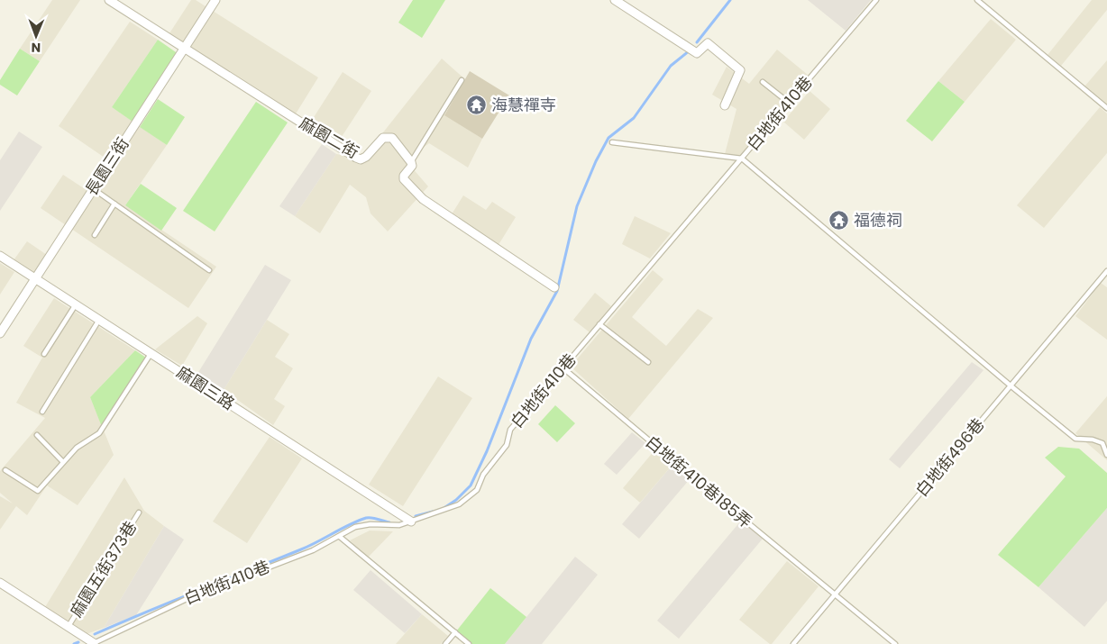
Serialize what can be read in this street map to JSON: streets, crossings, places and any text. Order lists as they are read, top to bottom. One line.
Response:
{"streets":{"street":["麻園二街","長園三街","麻園三路"],"lane":["白地街410巷","白地街496巷","白地街410巷185弄","麻園五街373巷"]},"crossings":[["白地街410巷","麻園三路"],["白地街410巷","白地街410巷185弄"],["麻園二街","長園三街"],["長園三街","麻園三路"],["白地街496巷","白地街410巷185弄"]],"places":{"temple":["海慧禪寺","福德祠"]},"north":"bottom"}
